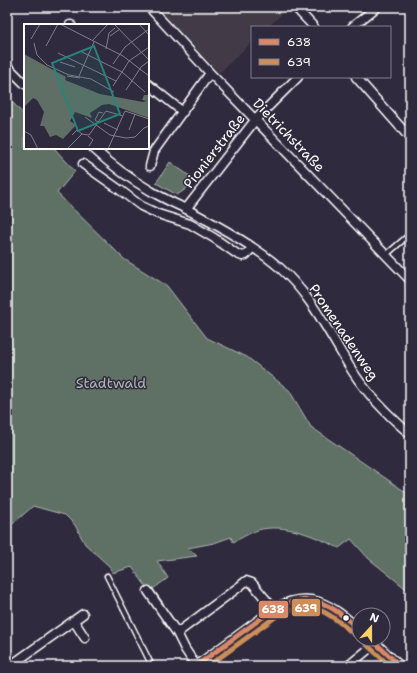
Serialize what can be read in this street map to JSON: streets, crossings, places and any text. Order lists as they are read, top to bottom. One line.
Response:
{"streets":{"street":["Dietrichstraße","Pionierstraße","Promenadenweg"]},"crossings":[["Dietrichstraße","Pionierstraße"],["Pionierstraße","Promenadenweg"]],"parks":["Stadtwald"],"lines":["transit line 638","transit line 639"],"legend":["638","639"],"north":"top"}
